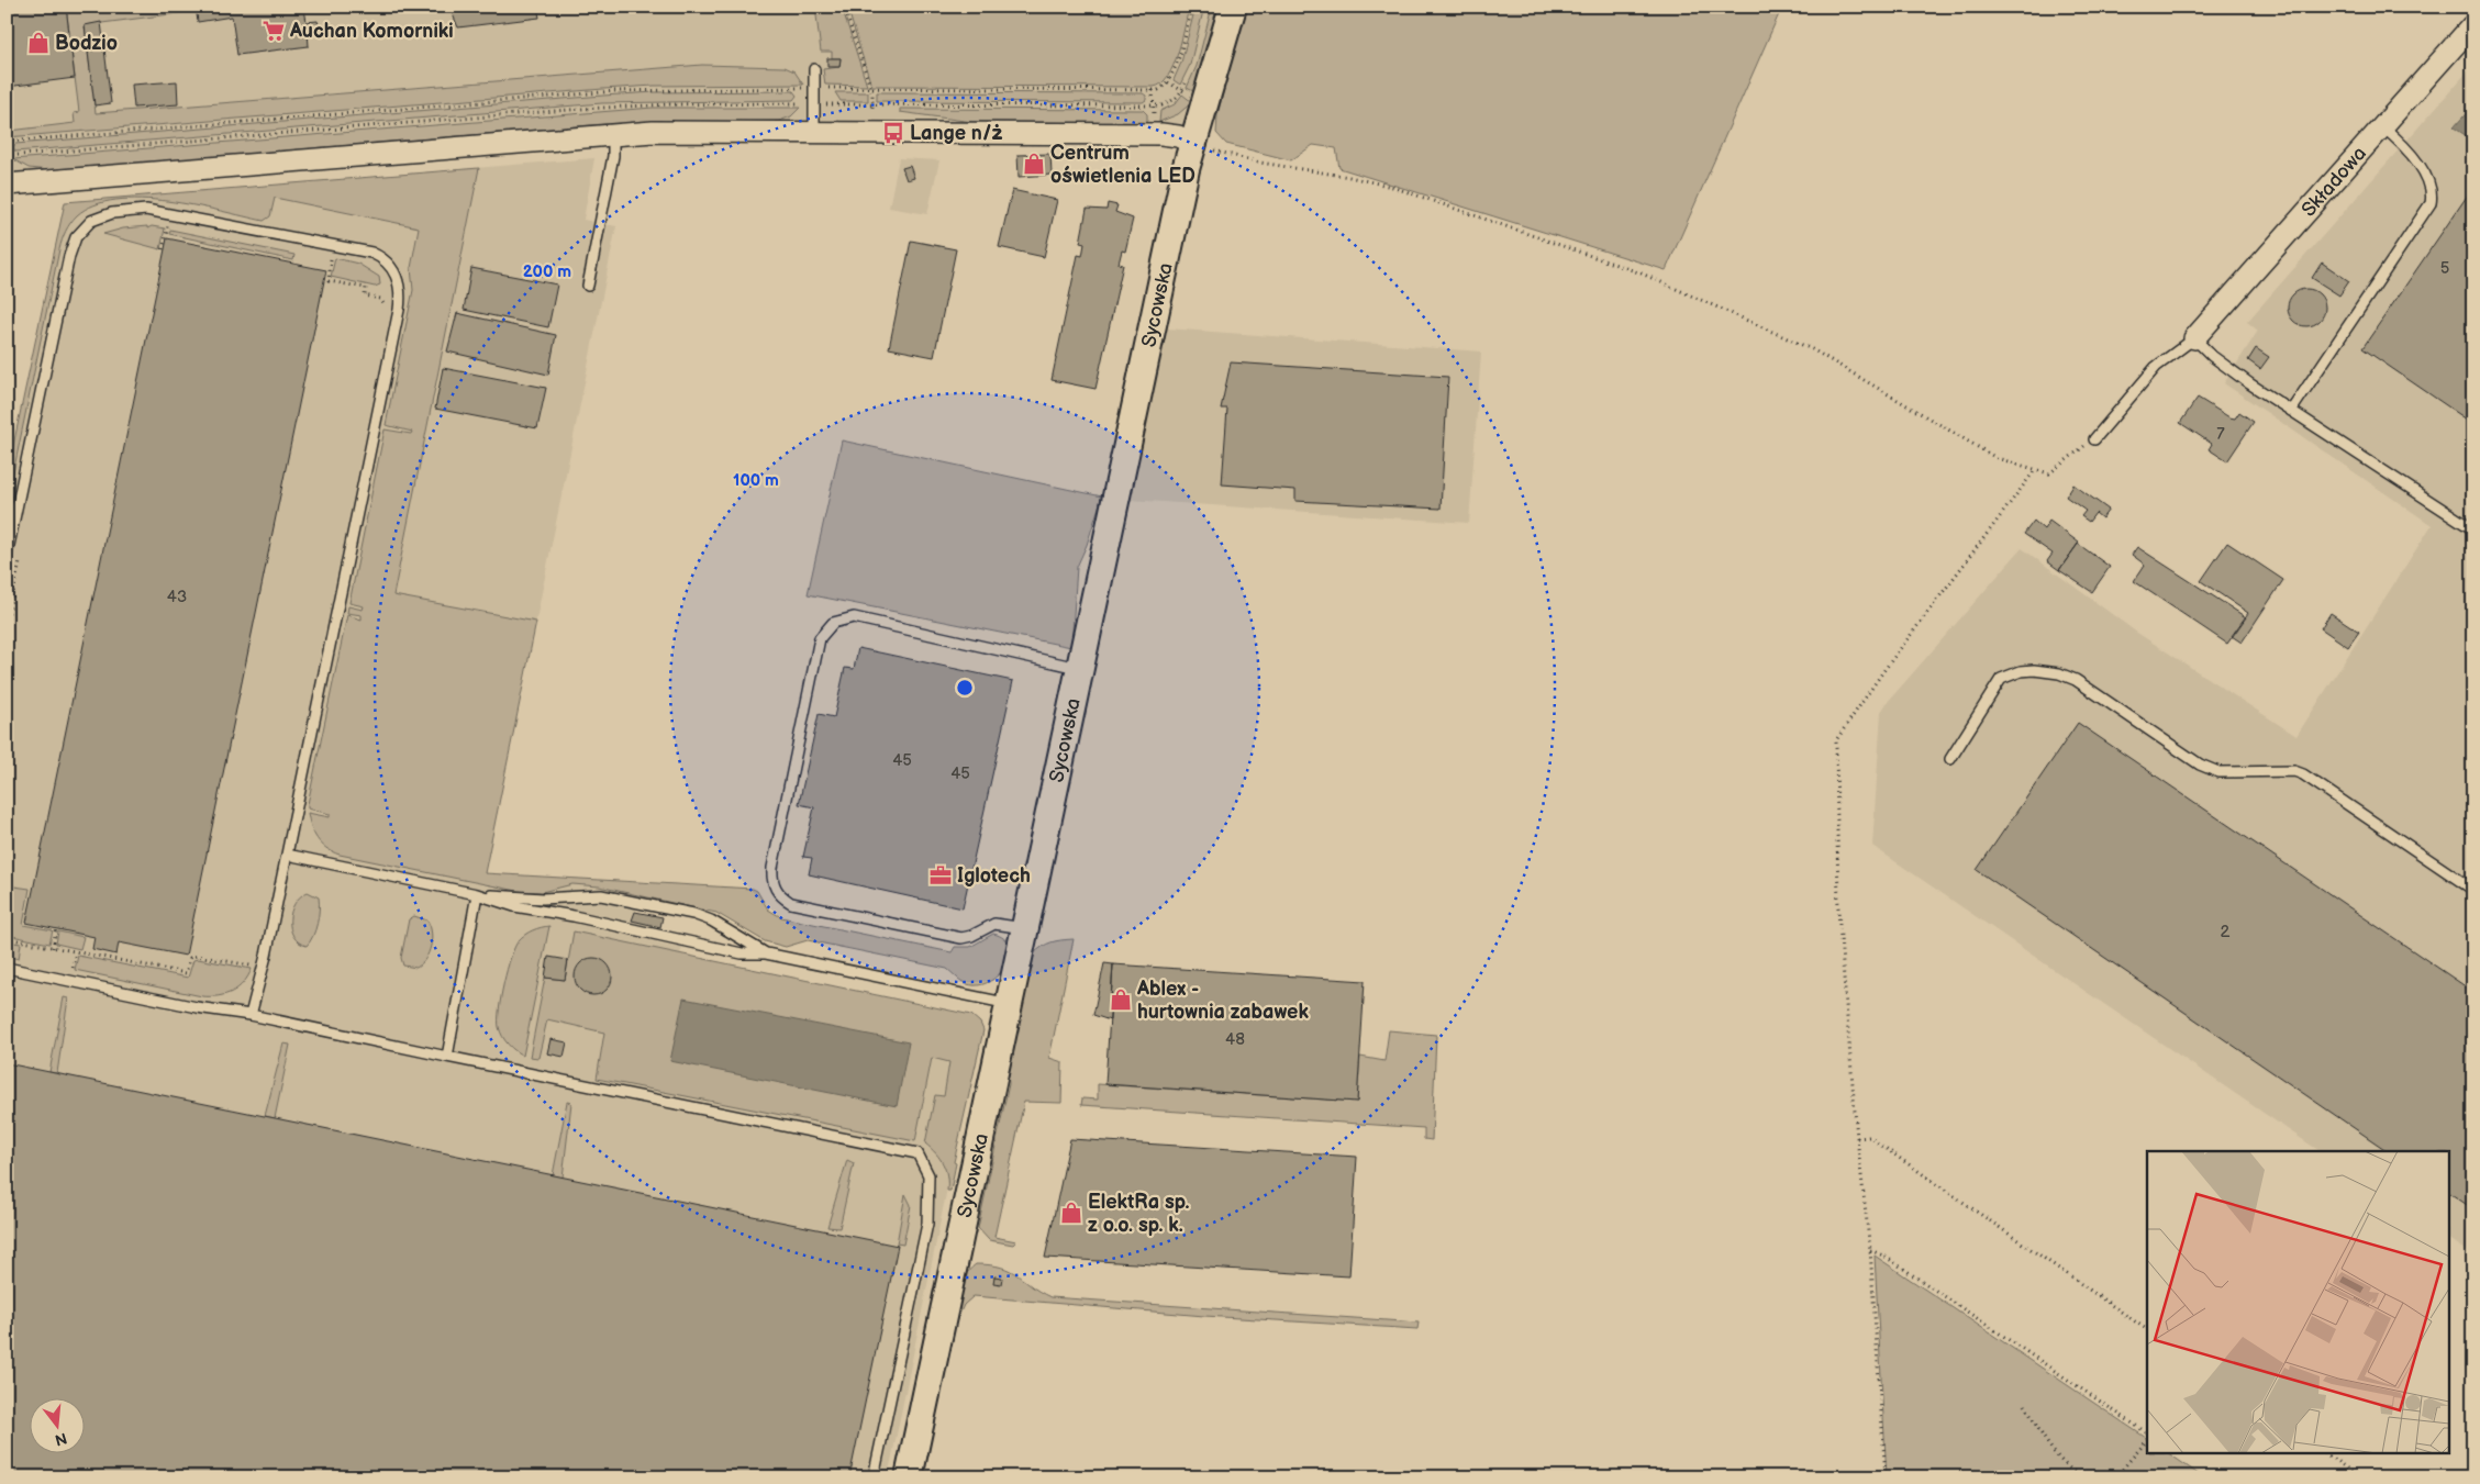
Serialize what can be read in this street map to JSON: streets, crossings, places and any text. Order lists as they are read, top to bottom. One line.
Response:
{"streets":{"street":["Składowa","Sycowska"]},"places":{"supermarket":["Auchan Komorniki"],"shop":["Bodzio","Centrum oświetlenia LED","Ablex - hurtownia zabawek","ElektRa sp. z o.o. sp. k."],"bus stop":["Lange n/ż"],"office":["Iglotech"]},"house_numbers":["5","7","43","45","45","2","48"],"north":"bottom","rings":["200 m","100 m"]}
